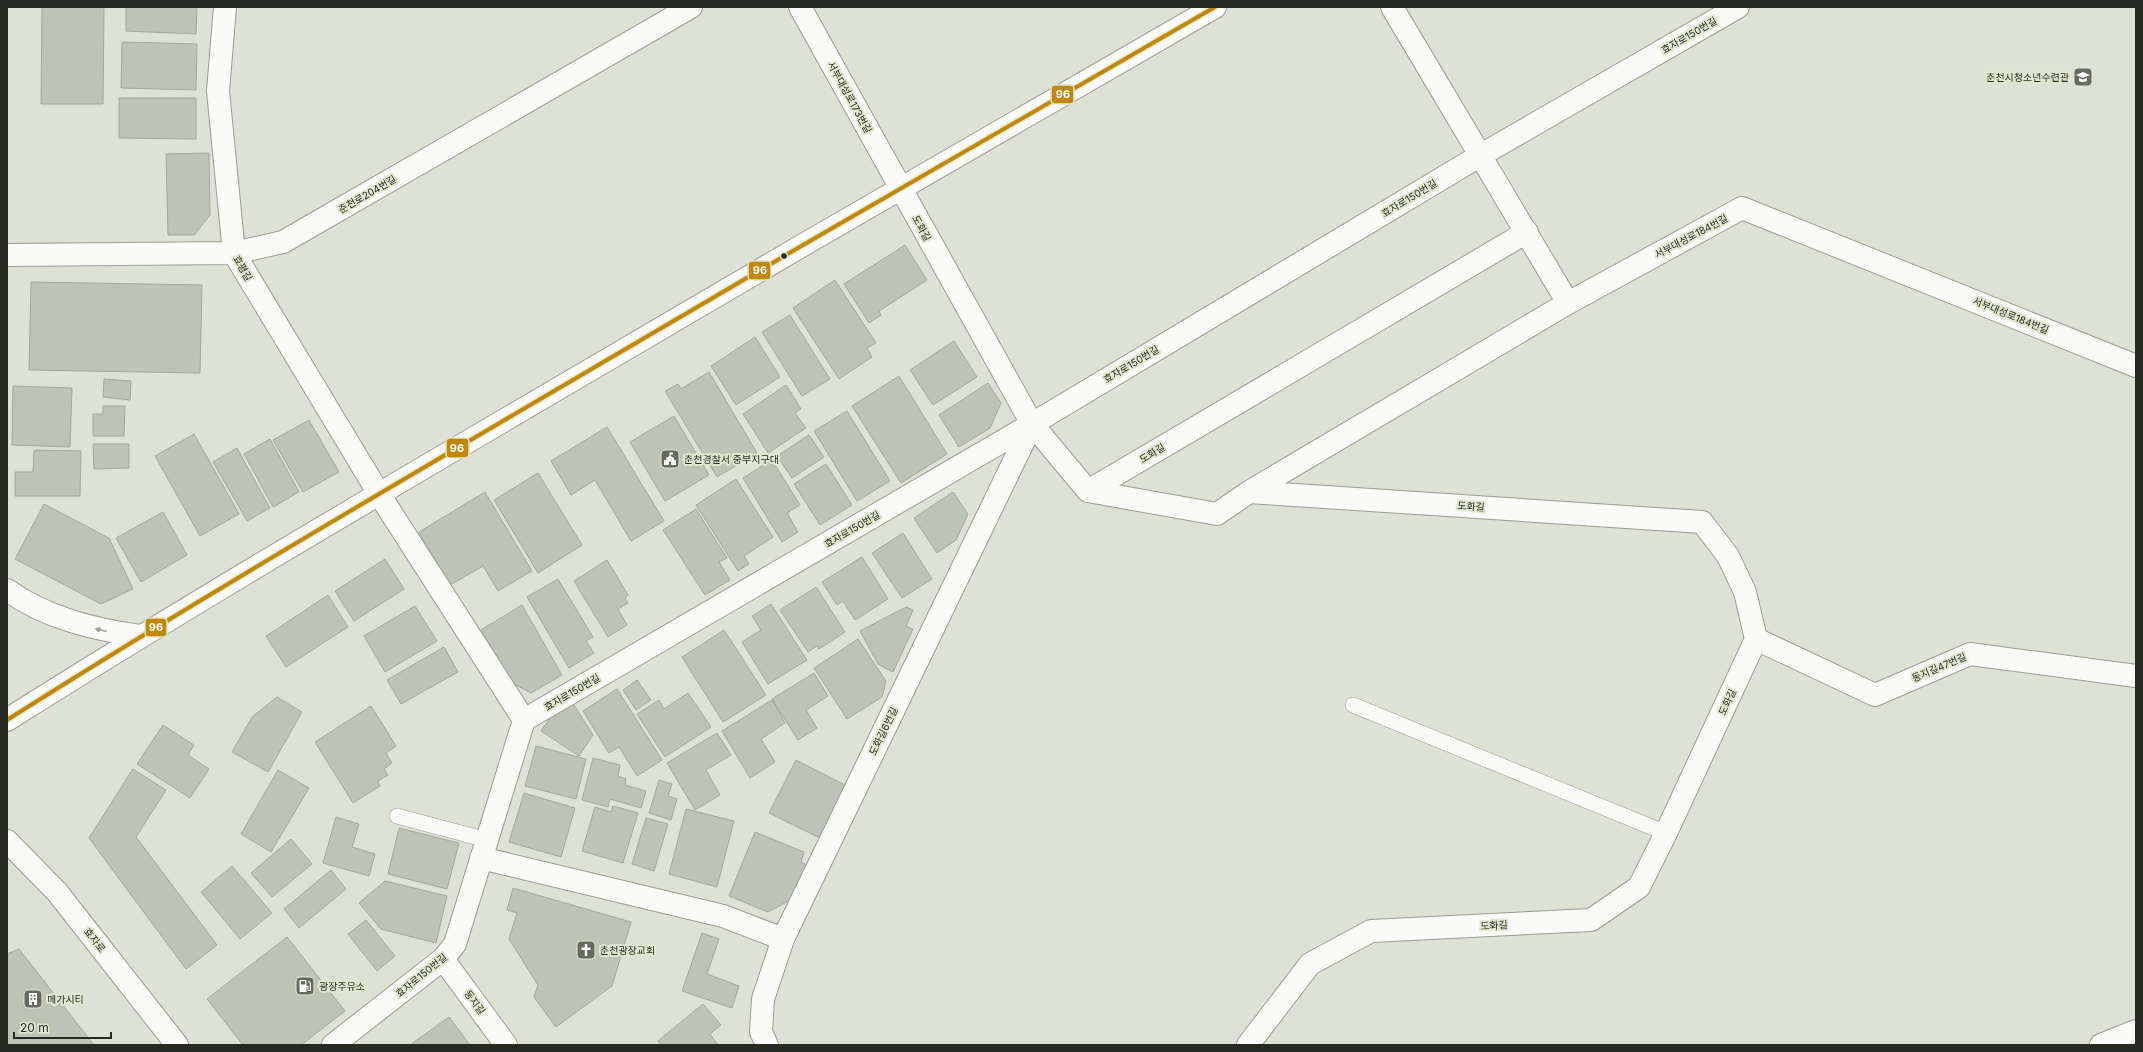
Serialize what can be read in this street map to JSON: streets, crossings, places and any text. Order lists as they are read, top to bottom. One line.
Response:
{"streets":{"street":["효자로150번길","서부대성로173번길","춘천로204번길","도화길","서부대성로184번길","효평길","둥지길47번길","도화길6번길","효자로","둥지길"]},"crossings":[["효자로150번길","도화길"],["효자로150번길","도화길6번길"],["효자로150번길","둥지길"],["서부대성로173번길","도화길"],["춘천로204번길","효평길"],["도화길","둥지길47번길"],["도화길","도화길6번길"]],"places":{"school or university":["춘천시청소년수련관"],"public building":["춘천경찰서 중부지구대"],"church":["춘천광장교회"],"fuel station":["광장주유소"],"building":["메가시티"]},"lines":["transit line 96"],"scale_bar":"20 m"}
